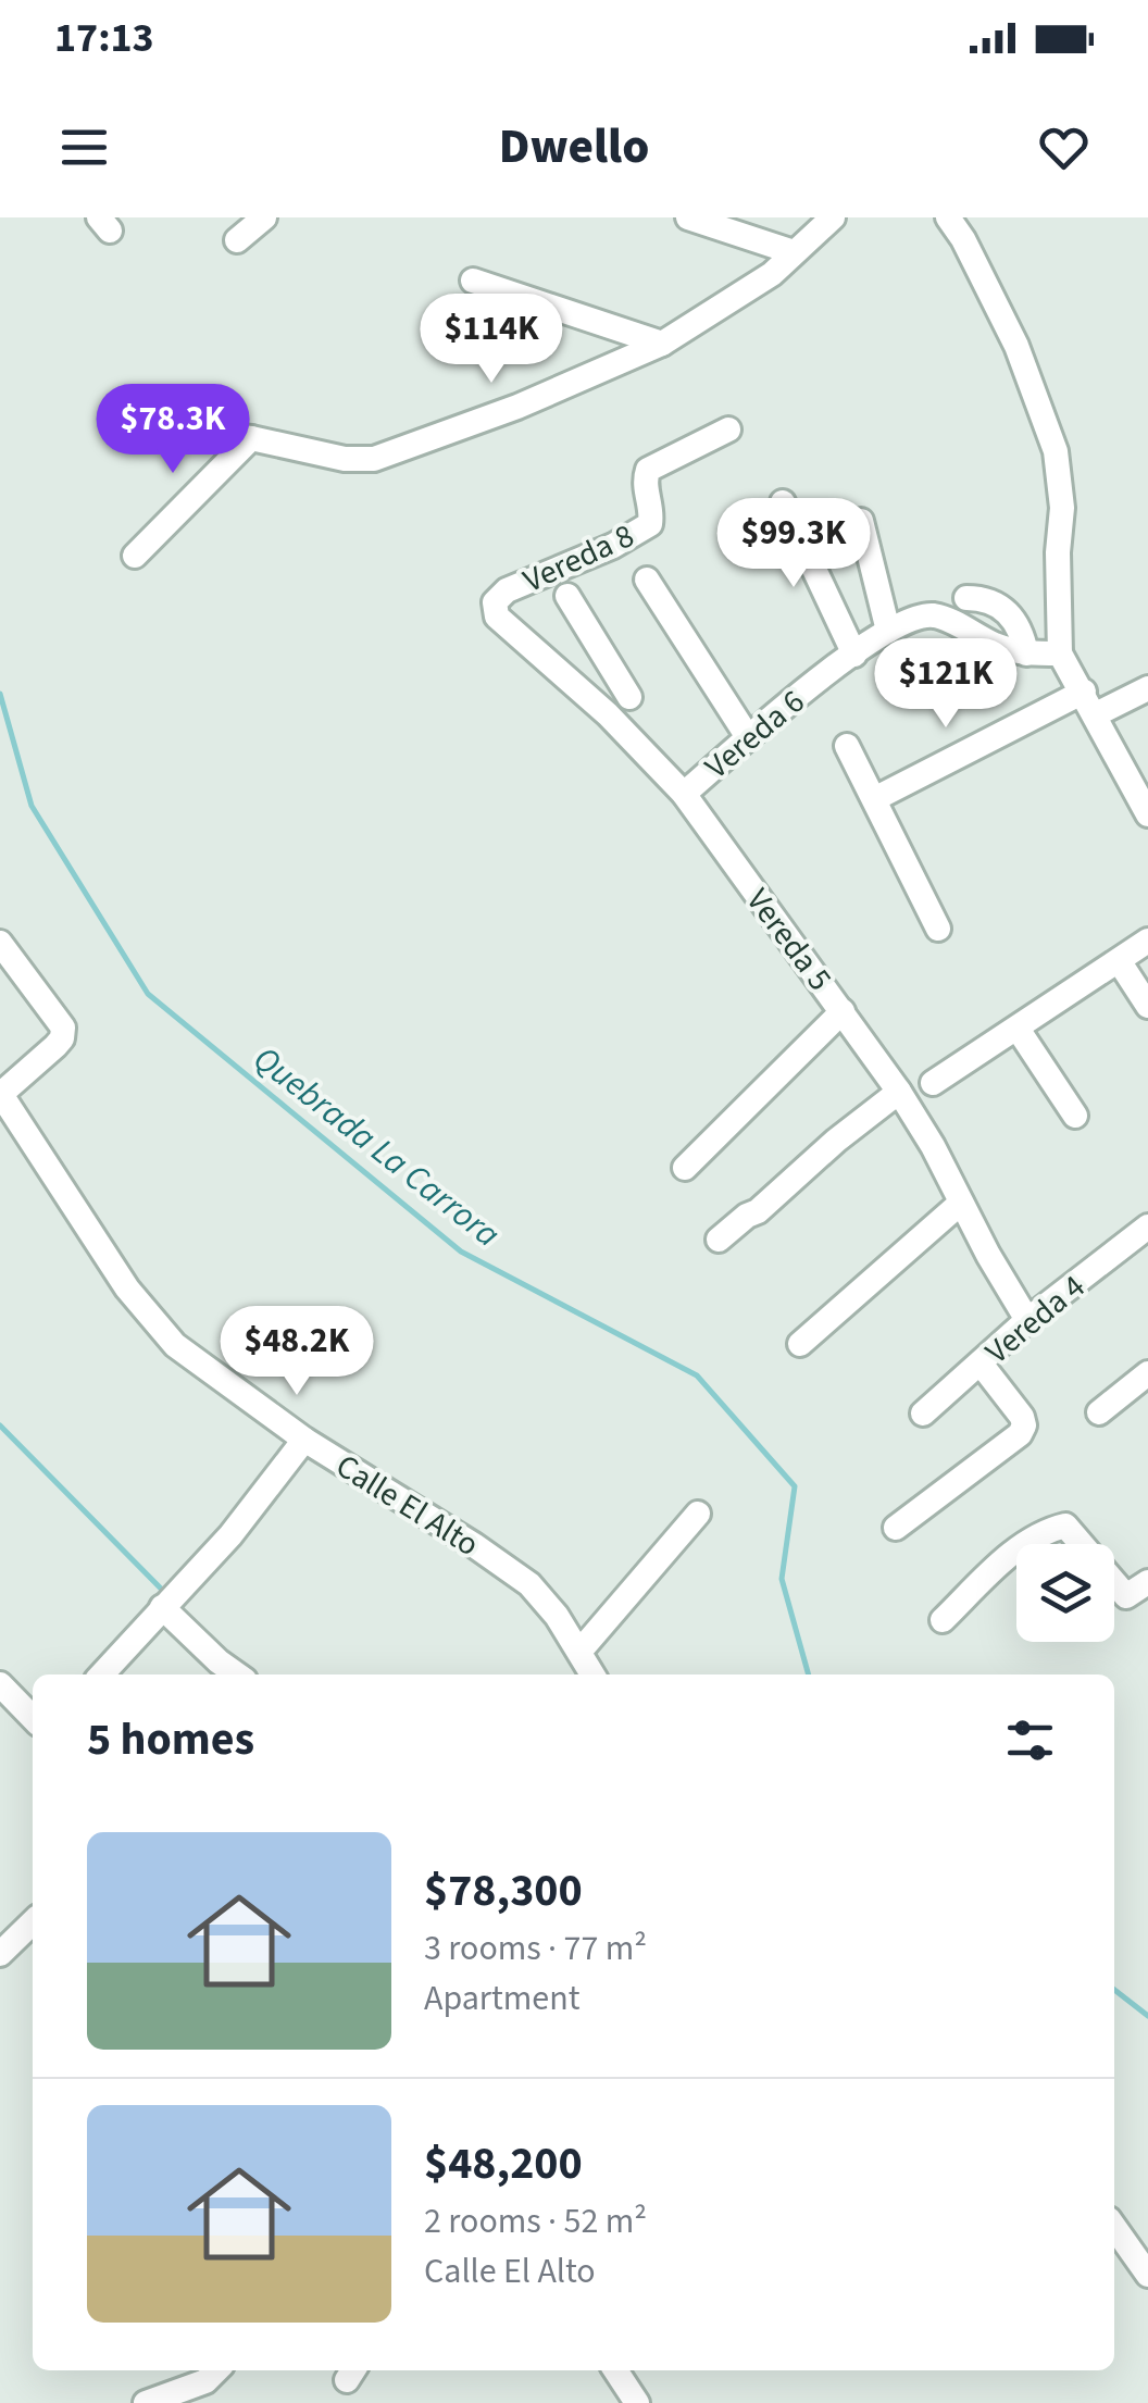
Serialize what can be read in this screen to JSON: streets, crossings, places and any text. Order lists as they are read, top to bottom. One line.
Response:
{"streets":{"street":["Vereda 8","Vereda 6","Vereda 5","Vereda 4","Calle El Alto"]},"crossings":[["Vereda 8","Vereda 5"],["Vereda 6","Vereda 5"],["Vereda 5","Vereda 4"]],"water":["Quebrada La Carrora"],"page":{"status":"17:13","header":"Dwello","price":["$114K","$78.3K","$99.3K","$121K","$48.2K"],"heading":"5 homes","list":[{"name":"$78,300","note":"3 rooms · 77 m² · Apartment"},{"name":"$48,200","note":"2 rooms · 52 m² · Calle El Alto"}]}}
